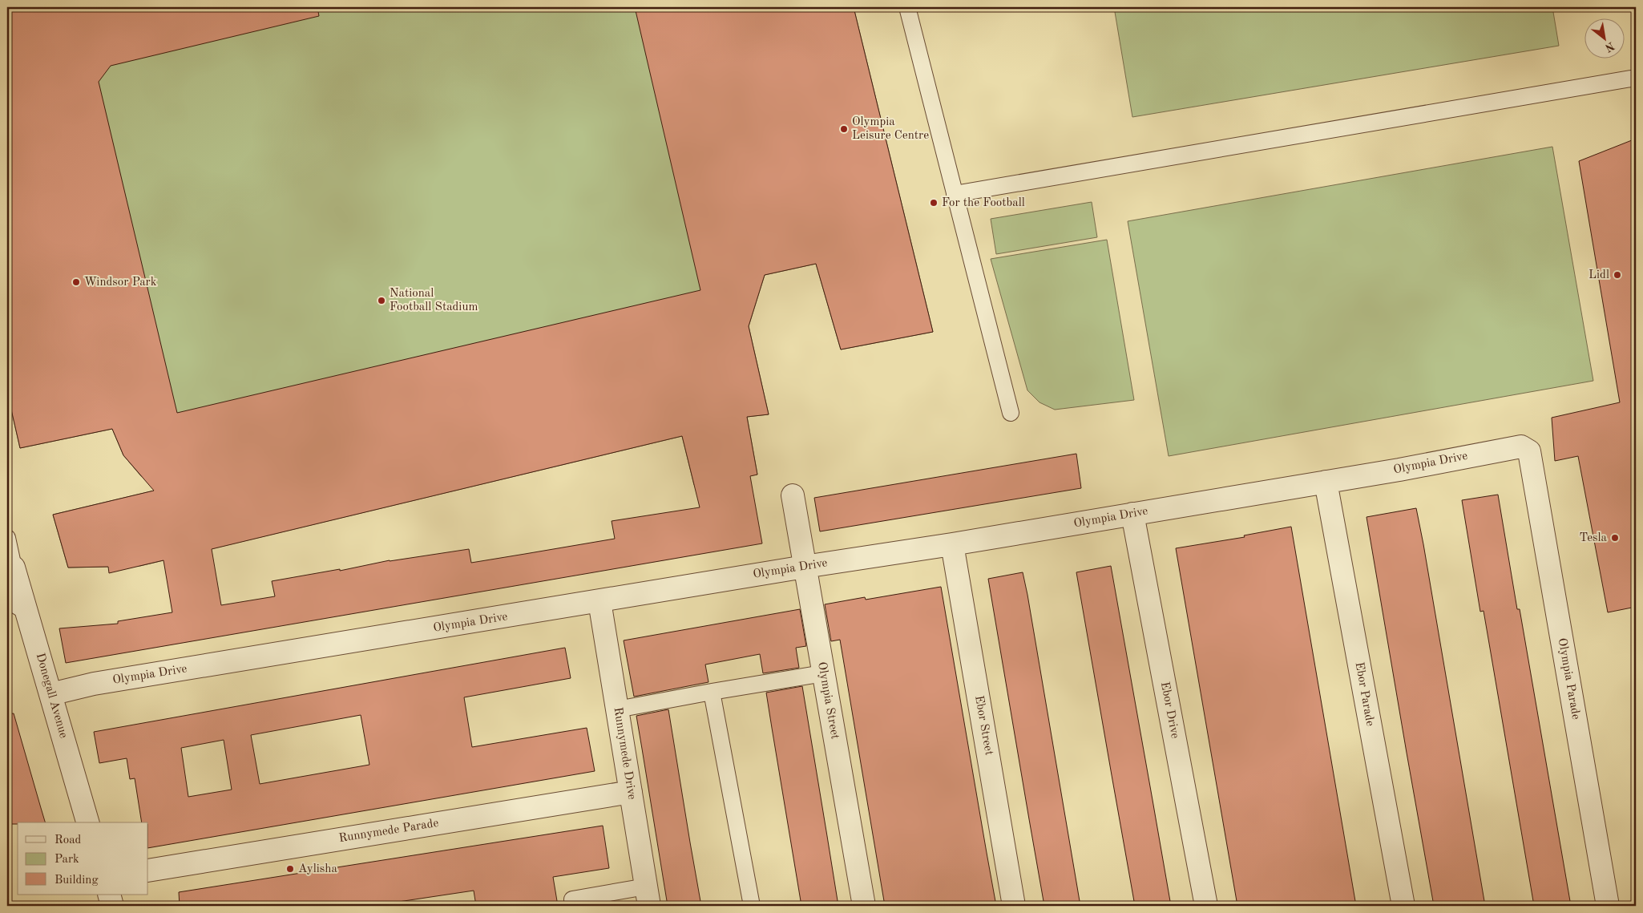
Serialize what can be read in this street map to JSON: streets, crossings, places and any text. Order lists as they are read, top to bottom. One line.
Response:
{"streets":{"street":["Olympia Drive","Olympia Parade","Ebor Parade","Donegall Avenue","Olympia Street","Ebor Drive","Ebor Street","Runnymede Drive","Runnymede Parade"]},"crossings":[["Olympia Drive","Olympia Parade"],["Olympia Drive","Ebor Parade"],["Olympia Drive","Donegall Avenue"],["Olympia Drive","Olympia Street"],["Olympia Drive","Ebor Drive"],["Olympia Drive","Ebor Street"],["Olympia Drive","Runnymede Drive"],["Runnymede Drive","Runnymede Parade"]],"places":["Olympia Leisure Centre","For the Football","Lidl","Windsor Park","National Football Stadium","Tesla","Aylisha"],"legend":["Road","Park","Building"],"north":"bottom right"}
